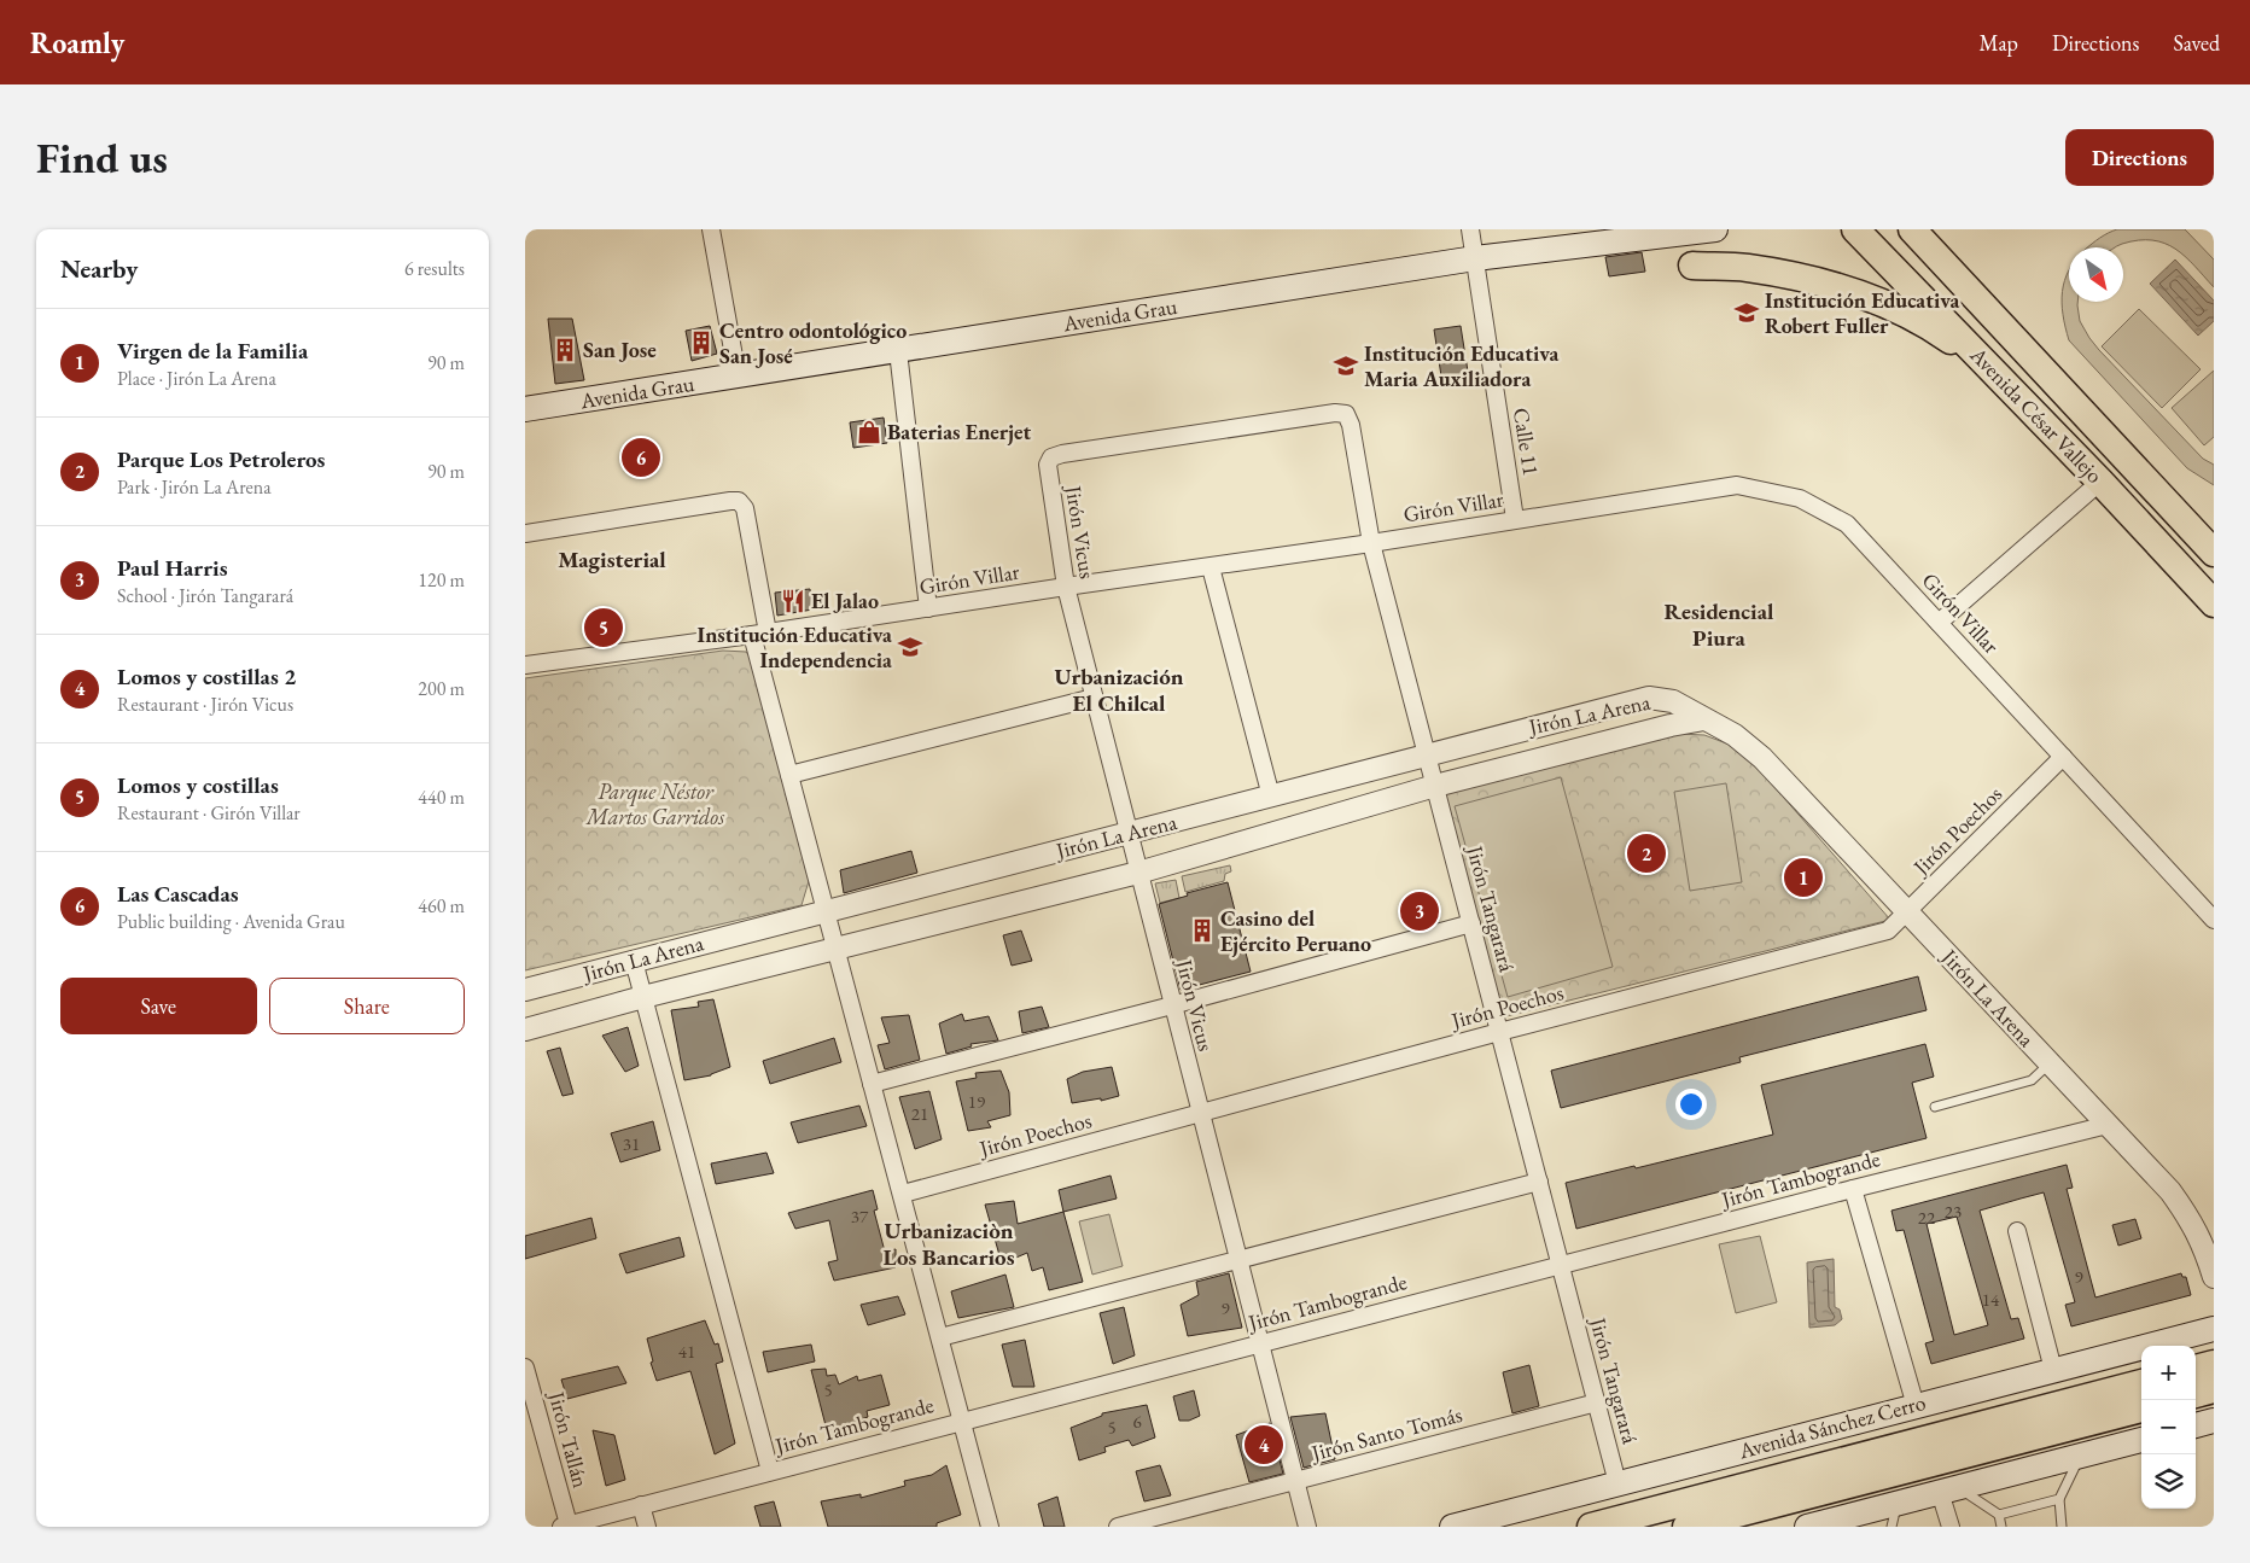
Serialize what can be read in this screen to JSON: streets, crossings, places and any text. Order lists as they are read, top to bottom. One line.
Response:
{"streets":{"main road":["Avenida Grau","Avenida César Vallejo","Avenida Sánchez Cerro"],"street":["Calle 11","Girón Villar","Jirón Vicus","Jirón La Arena","Jirón Poechos","Jirón Tangarará","Jirón Tambogrande","Jirón Santo Tomás","Jirón Tallán"]},"crossings":[["Avenida Grau","Calle 11"],["Calle 11","Girón Villar"],["Girón Villar","Jirón Vicus"],["Girón Villar","Jirón Poechos"],["Girón Villar","Jirón Tangarará"],["Jirón Vicus","Jirón La Arena"],["Jirón Vicus","Jirón Poechos"],["Jirón Vicus","Jirón Tangarará"],["Jirón Vicus","Jirón Tambogrande"],["Jirón Vicus","Jirón Santo Tomás"],["Jirón La Arena","Jirón Poechos"],["Jirón La Arena","Jirón Tangarará"],["Jirón La Arena","Jirón Tambogrande"],["Jirón Poechos","Jirón Tangarará"],["Jirón Tangarará","Jirón Tambogrande"],["Jirón Tangarará","Avenida Sánchez Cerro"],["Jirón Tangarará","Jirón Santo Tomás"],["Jirón Tambogrande","Jirón Tallán"]],"districts":["Magisterial","Residencial Piura","Urbanización El Chilcal","Urbanizaciòn Los Bancarios"],"parks":["Parque Néstor Martos Garridos"],"places":{"school or university":["Institución Educativa Robert Fuller","Institución Educativa Maria Auxiliadora","Institución Educativa Independencia"],"building":["Centro odontológico San José","San Jose","Casino del Ejército Peruano"],"shop":["Baterias Enerjet"],"restaurant":["El Jalao"]},"house_numbers":["19","21","31","23","37","22","9","14","9","41","5","6","5"],"north":"bottom right","page":{"header":"Roamly","nav":["Map","Directions","Saved"],"buttons":["Directions",["Save","Share"]],"title":"Find us","heading":["Nearby","6 results"],"list":[{"mark":"1","name":"Virgen de la Familia","note":"Place · Jirón La Arena","value":"90 m"},{"mark":"2","name":"Parque Los Petroleros","note":"Park · Jirón La Arena","value":"90 m"},{"mark":"3","name":"Paul Harris","note":"School · Jirón Tangarará","value":"120 m"},{"mark":"4","name":"Lomos y costillas 2","note":"Restaurant · Jirón Vicus","value":"200 m"},{"mark":"5","name":"Lomos y costillas","note":"Restaurant · Girón Villar","value":"440 m"},{"mark":"6","name":"Las Cascadas","note":"Public building · Avenida Grau","value":"460 m"}],"pins":["6","5","2","1","3","4"],"map_buttons":["+","−"]}}
